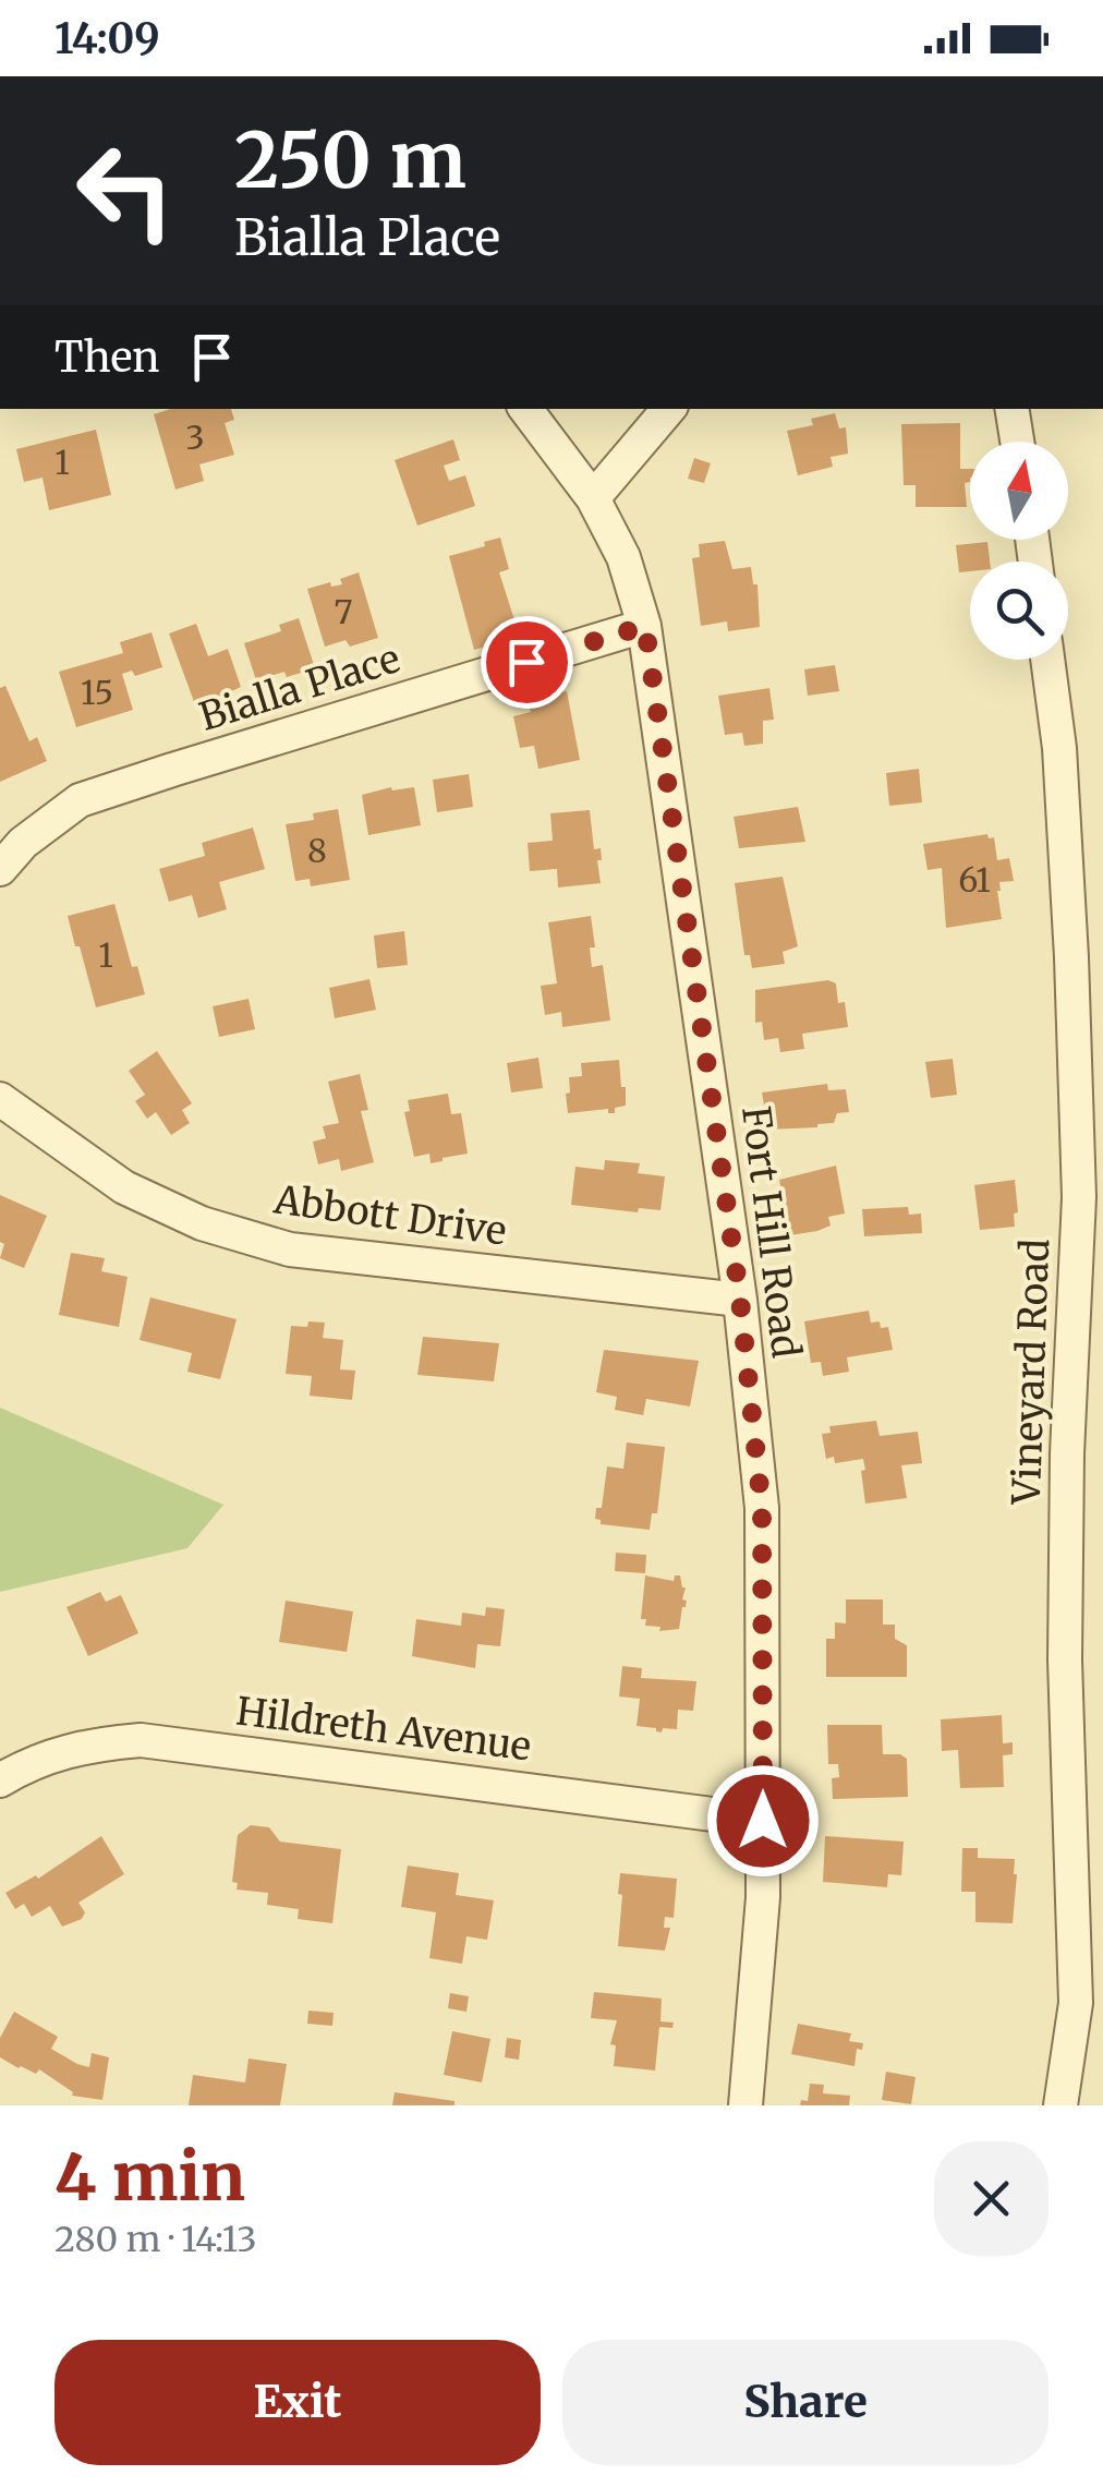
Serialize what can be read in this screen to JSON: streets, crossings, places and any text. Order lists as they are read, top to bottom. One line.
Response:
{"streets":{"street":["Bialla Place","Abbott Drive","Fort Hill Road","Vineyard Road","Hildreth Avenue"]},"crossings":[["Bialla Place","Fort Hill Road"],["Abbott Drive","Fort Hill Road"],["Fort Hill Road","Hildreth Avenue"]],"house_numbers":["3","1","7","15","8","61","1"],"north":"top","page":{"status":"14:09","turn":["250 m","Bialla Place"],"then":"Then","heading":["4 min","280 m · 14:13"],"buttons":["Exit","Share"]}}
